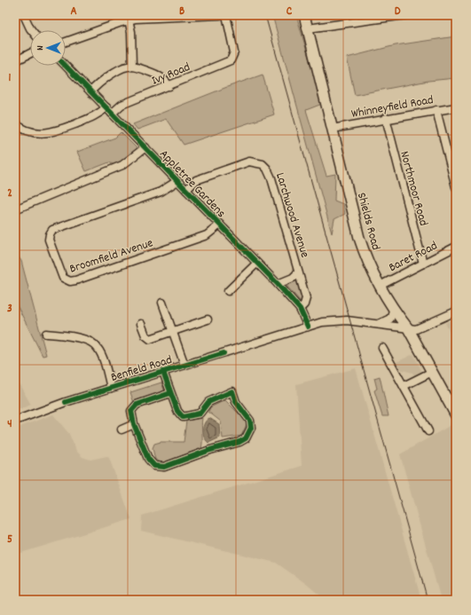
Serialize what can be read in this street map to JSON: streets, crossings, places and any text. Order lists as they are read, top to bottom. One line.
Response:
{"streets":{"main road":["Shields Road"],"street":["Ivy Road","Whinneyfield Road","Appletree Gardens","Northmoor Road","Larchwood Avenue","Broomfield Avenue","Baret Road","Benfield Road"]},"crossings":[["Ivy Road","Appletree Gardens"],["Whinneyfield Road","Northmoor Road"],["Whinneyfield Road","Shields Road"],["Appletree Gardens","Larchwood Avenue"],["Appletree Gardens","Broomfield Avenue"],["Appletree Gardens","Benfield Road"],["Northmoor Road","Baret Road"],["Shields Road","Baret Road"],["Shields Road","Benfield Road"]],"north":"left","grid":{"columns":["A","B","C","D"],"rows":["1","2","3","4","5"]}}
